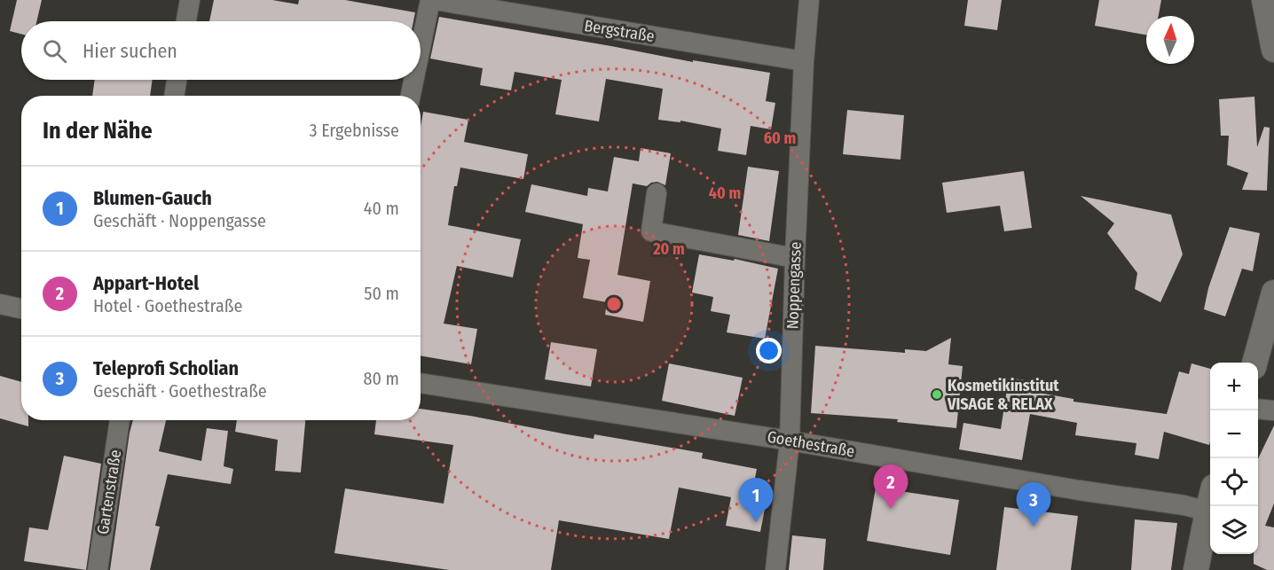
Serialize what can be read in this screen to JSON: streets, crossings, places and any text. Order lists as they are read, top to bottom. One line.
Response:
{"streets":{"street":["Bergstraße","Noppengasse","Goethestraße","Gartenstraße"]},"crossings":[["Bergstraße","Noppengasse"],["Noppengasse","Goethestraße"]],"places":["Kosmetikinstitut VISAGE & RELAX"],"north":"top","page":{"search":"Hier suchen","heading":["In der Nähe","3 Ergebnisse"],"list":[{"mark":"1","name":"Blumen-Gauch","note":"Geschäft · Noppengasse","value":"40 m"},{"mark":"2","name":"Appart-Hotel","note":"Hotel · Goethestraße","value":"50 m"},{"mark":"3","name":"Teleprofi Scholian","note":"Geschäft · Goethestraße","value":"80 m"}],"map_buttons":["+","−"],"pins":["2","1","3"]},"rings":["60 m","40 m","20 m"]}
